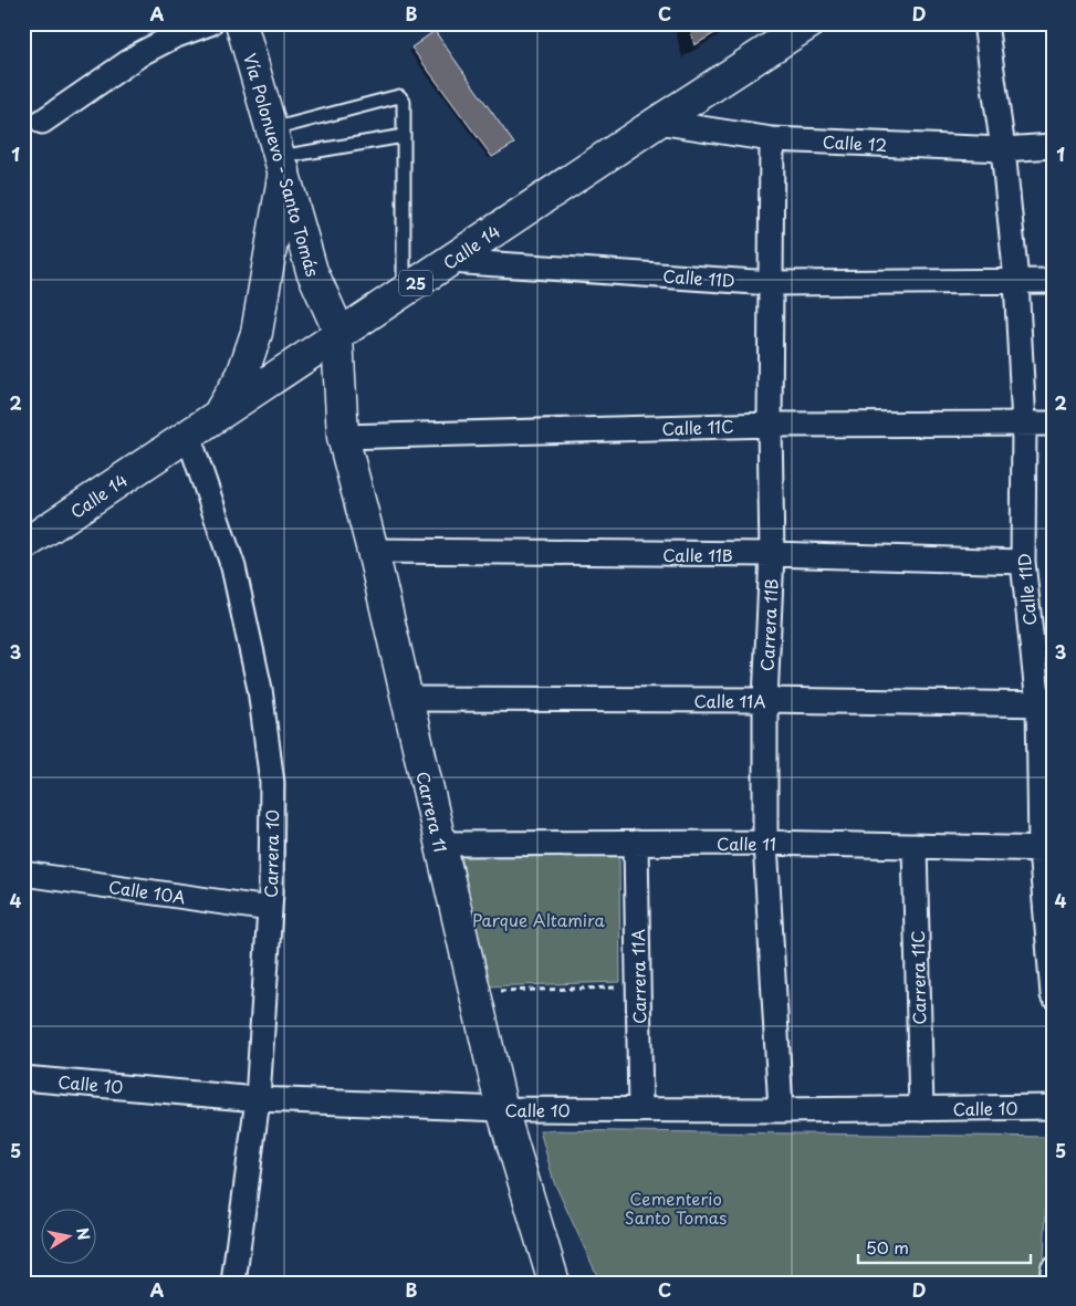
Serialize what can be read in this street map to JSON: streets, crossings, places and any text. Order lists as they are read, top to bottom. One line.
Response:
{"streets":{"main road":["Vía Polonuevo - Santo Tomás","Calle 14","25","Carrera 11"],"street":["Calle 12","Calle 11D","Calle 11C","Calle 11B","Carrera 11B","Calle 11A","Calle 11","Carrera 10","Calle 10A","Carrera 11A","Carrera 11C","Calle 10"]},"crossings":[["Calle 12","Calle 14"],["Calle 12","Calle 11D"],["Calle 12","Carrera 11B"],["Vía Polonuevo - Santo Tomás","Calle 14"],["Vía Polonuevo - Santo Tomás","Carrera 11"],["Calle 14","Calle 11D"],["Calle 14","Carrera 11"],["Calle 14","Carrera 10"],["Calle 11D","Calle 11C"],["Calle 11D","Calle 11B"],["Calle 11D","Carrera 11B"],["Calle 11D","Calle 11A"],["Calle 11D","Calle 11"],["Calle 11C","Carrera 11B"],["Calle 11C","Carrera 11"],["Calle 11B","Carrera 11B"],["Calle 11B","Carrera 11"],["Carrera 11B","Calle 11A"],["Carrera 11B","Calle 11"],["Carrera 11B","Calle 10"],["Calle 11A","Carrera 11"],["Carrera 11","Calle 11"],["Carrera 11","Calle 10"],["Calle 11","Carrera 11A"],["Calle 11","Carrera 11C"],["Carrera 10","Calle 10A"],["Carrera 10","Calle 10"],["Carrera 11A","Calle 10"],["Carrera 11C","Calle 10"]],"parks":["Parque Altamira","Cementerio Santo Tomas"],"scale_bar":"50 m","north":"right","grid":{"columns":["A","B","C","D"],"rows":["1","2","3","4","5"]}}
